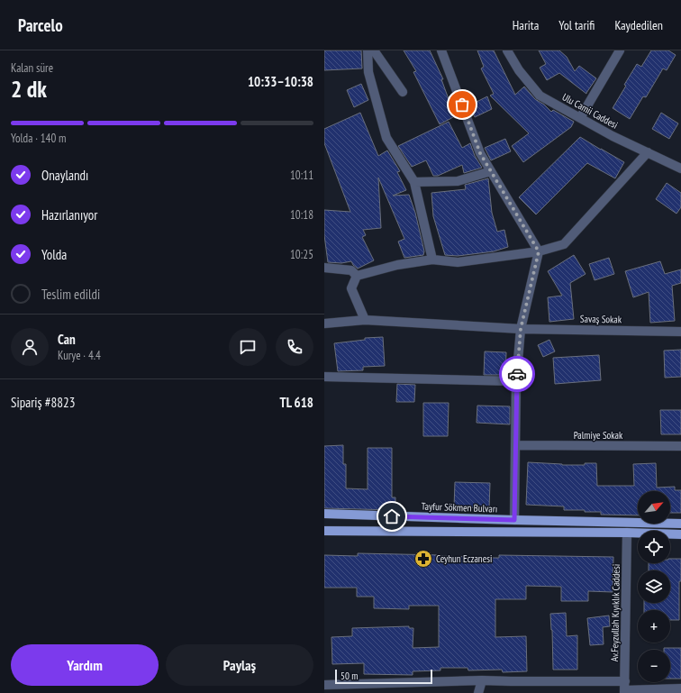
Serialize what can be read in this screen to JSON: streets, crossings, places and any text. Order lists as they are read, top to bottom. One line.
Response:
{"streets":{"main road":["Tayfur Sökmen Bulvarı"],"street":["Ulu Camii Caddesi","Savaş Sokak","Palmiye Sokak","Av.Feyzullah Kıyıklık Caddesi"]},"places":{"pharmacy":["Ceyhun Eczanesi"]},"scale_bar":"50 m","north":"top right","page":{"header":"Parcelo","nav":["Harita","Yol tarifi","Kaydedilen"],"heading":["2 dk","Kalan süre","10:33–10:38"],"panel":["Can","Kurye · 4.4","Sipariş #8823","TL 618"],"bar":"Yolda · 140 m","list":[["Onaylandı","10:11"],["Hazırlanıyor","10:18"],["Yolda","10:25"],"Teslim edildi"],"map_buttons":["+","−"],"buttons":["Yardım","Paylaş"],"scale":"50 m"}}
